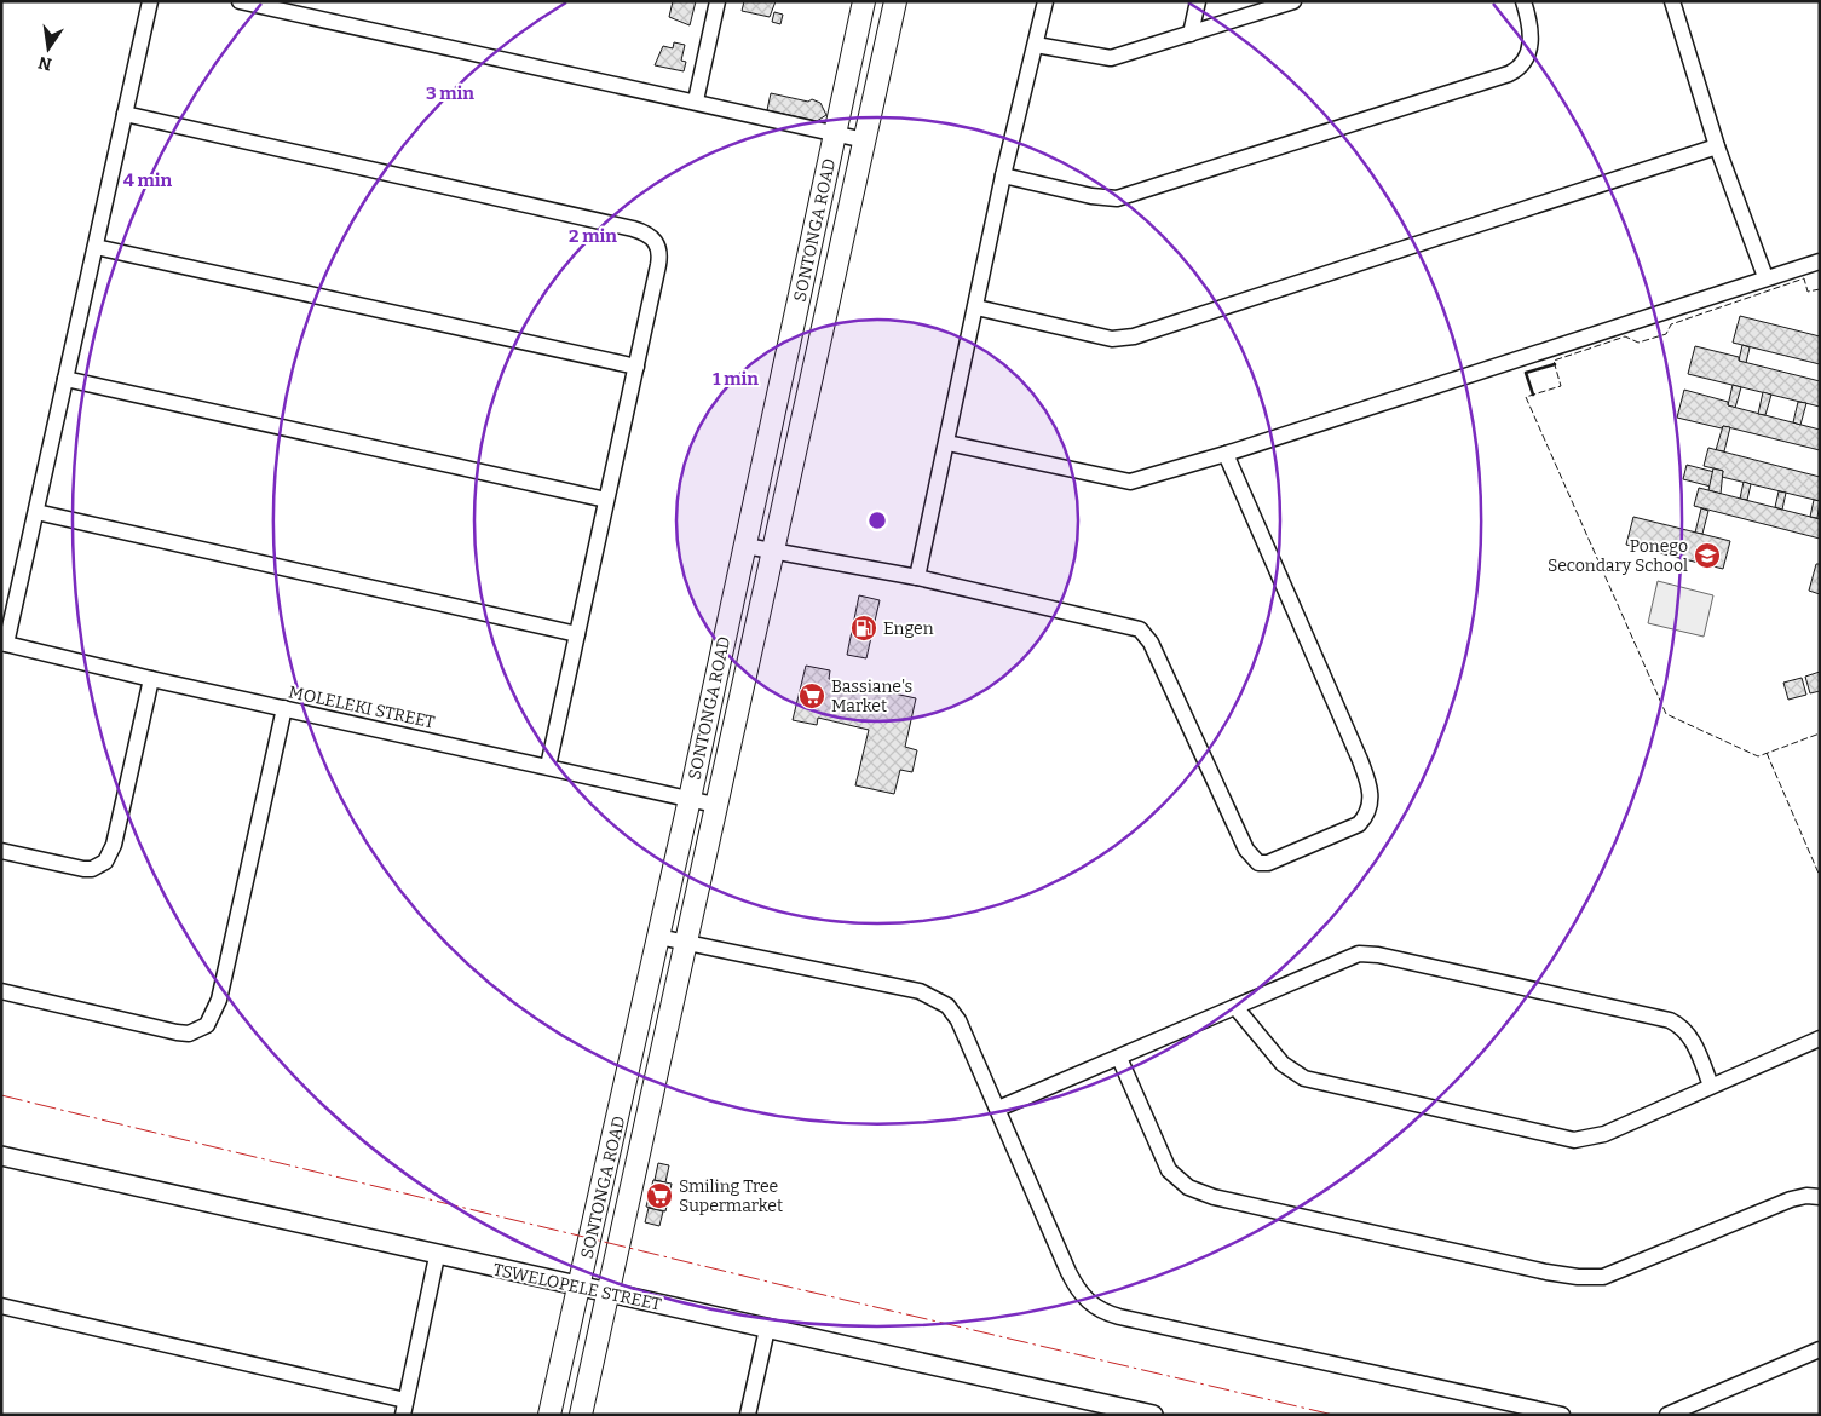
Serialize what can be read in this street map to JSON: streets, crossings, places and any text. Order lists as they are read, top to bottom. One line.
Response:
{"streets":{"main road":["SONTONGA ROAD"],"street":["MOLELEKI STREET","TSWELOPELE STREET"]},"crossings":[["SONTONGA ROAD","MOLELEKI STREET"],["SONTONGA ROAD","TSWELOPELE STREET"]],"places":{"school or university":["Ponego Secondary School"],"fuel station":["Engen"],"supermarket":["Bassiane's Market","Smiling Tree Supermarket"]},"north":"bottom","rings":["3 min","4 min","2 min","1 min"]}
